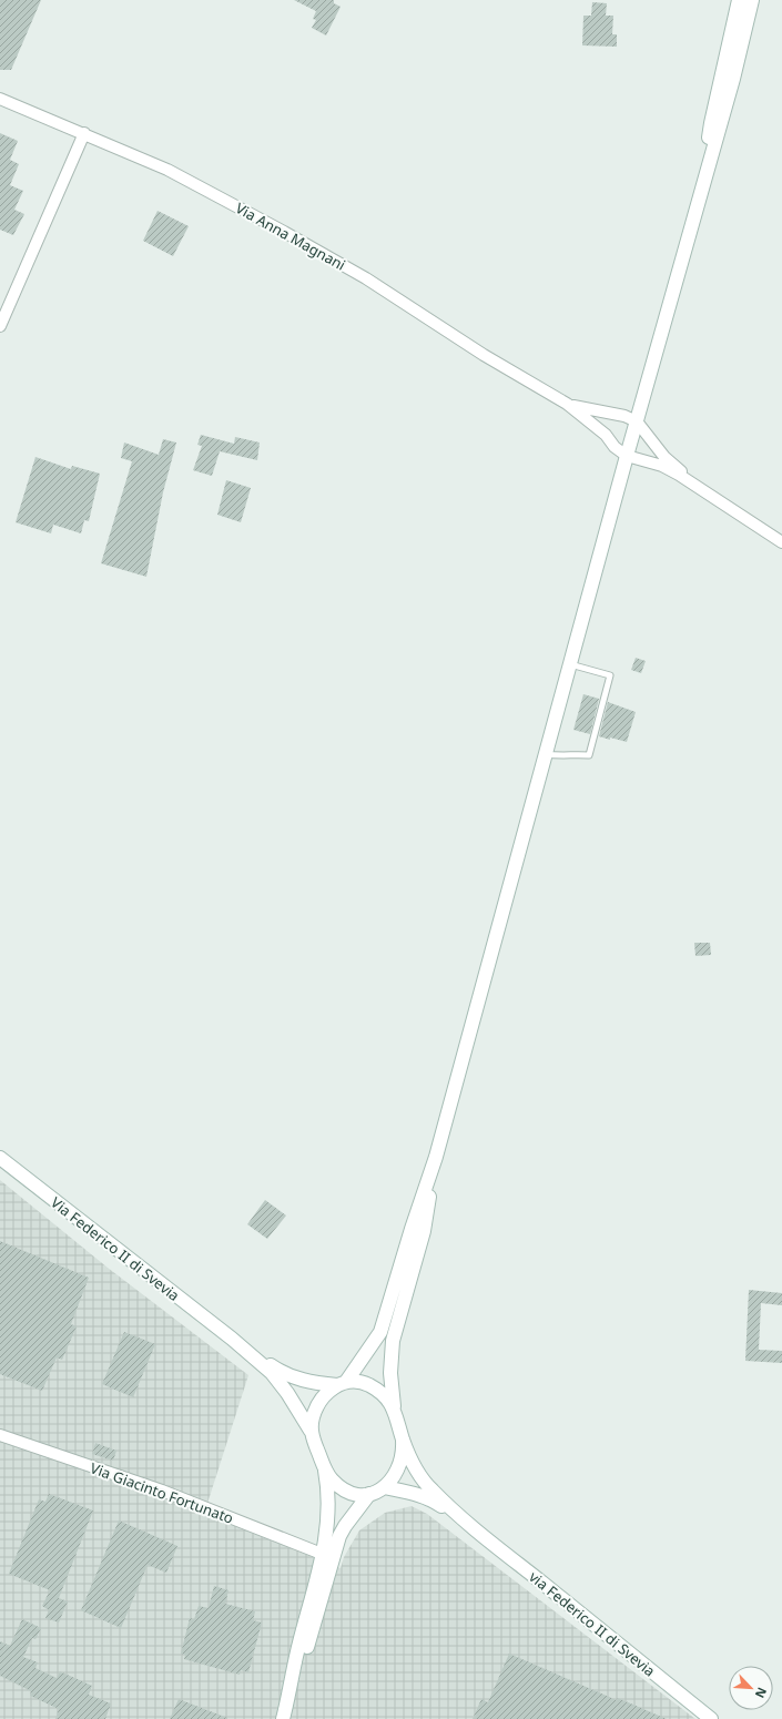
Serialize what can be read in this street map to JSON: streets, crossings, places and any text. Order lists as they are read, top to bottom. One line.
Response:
{"streets":{"main road":["Via Federico II di Svevia","via Federico II di Svevia"],"street":["Via Anna Magnani","Via Giacinto Fortunato"]},"north":"bottom right"}
